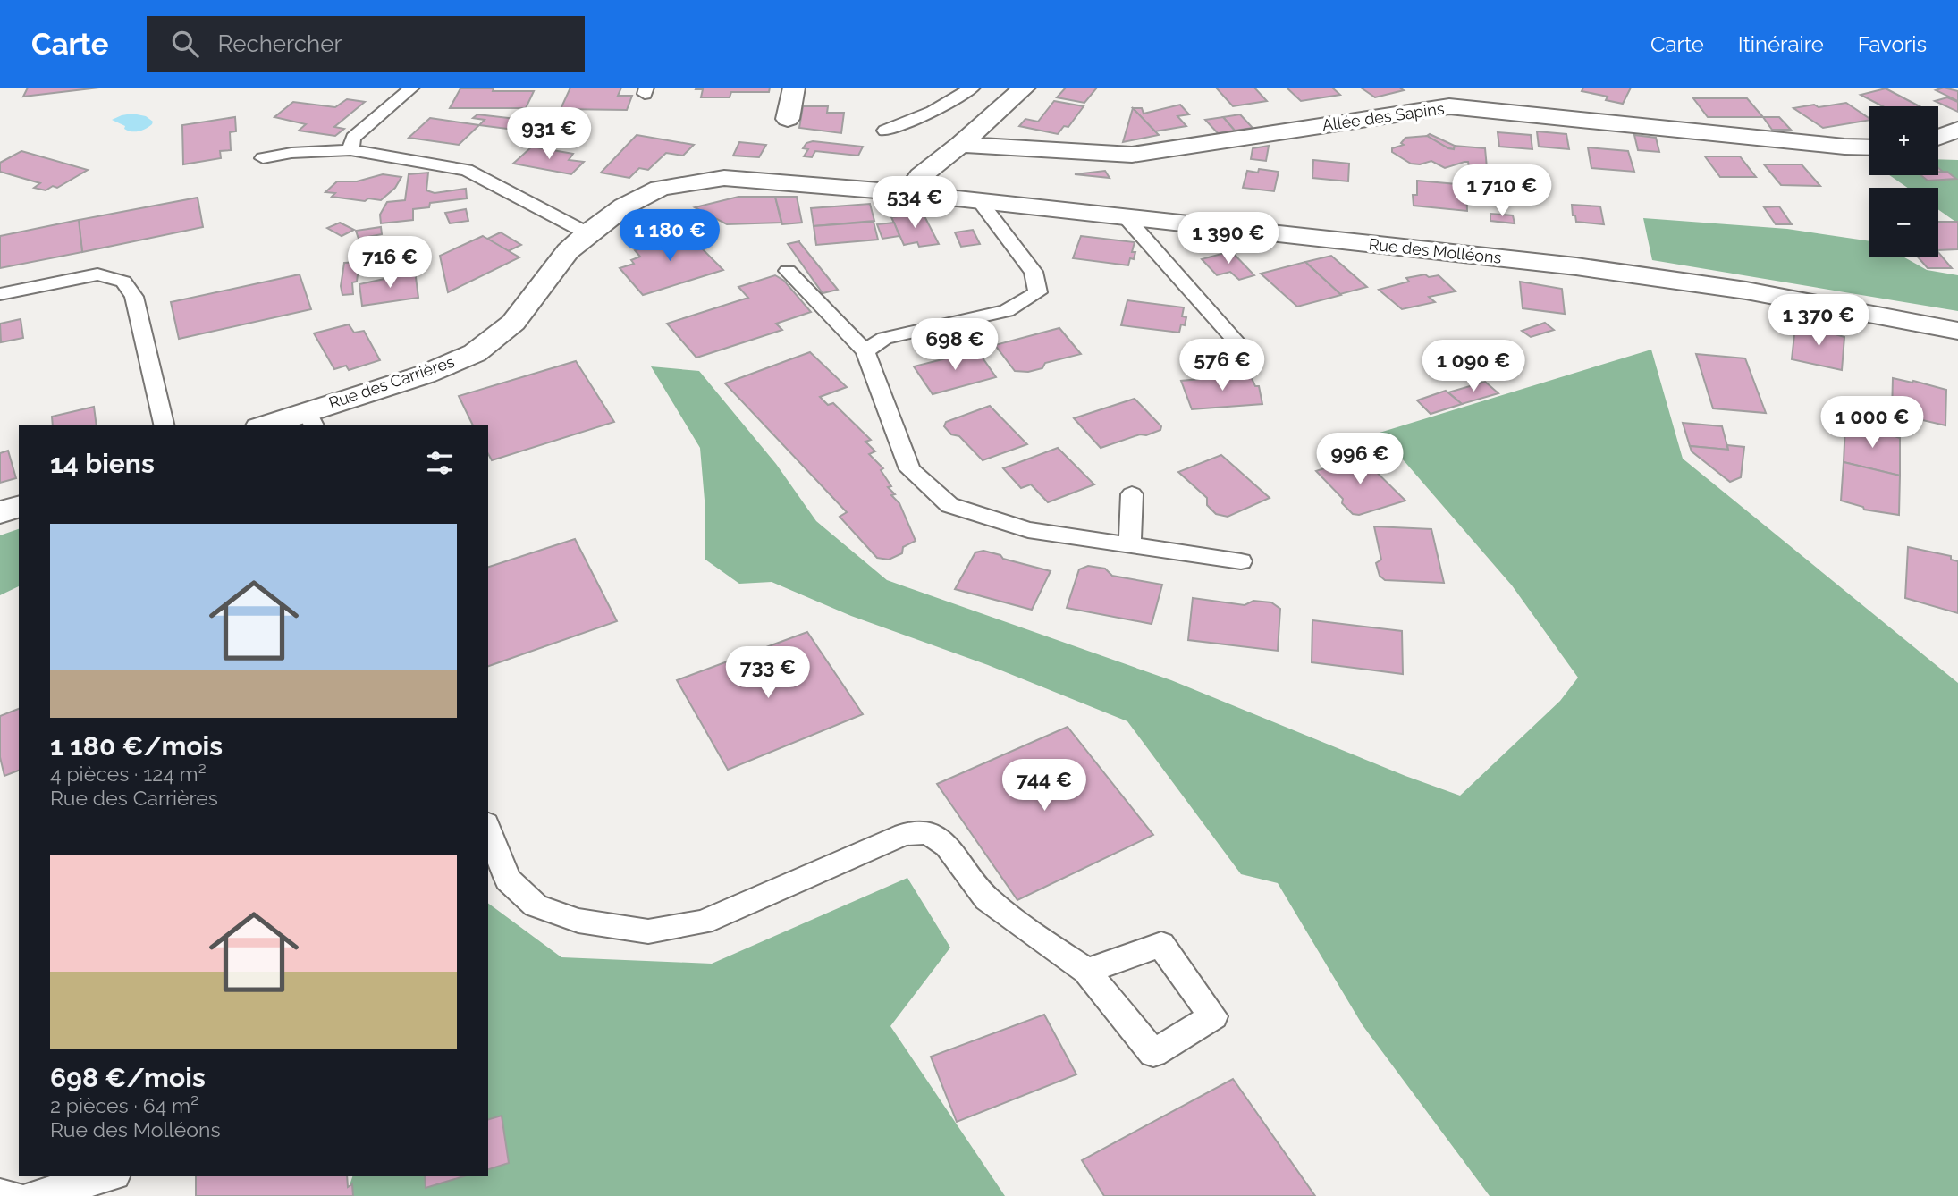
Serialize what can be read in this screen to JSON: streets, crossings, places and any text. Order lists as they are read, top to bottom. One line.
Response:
{"streets":{"street":["Allée des Sapins","Rue des Molléons","Rue des Carrières"]},"crossings":[["Rue des Molléons","Rue des Carrières"]],"page":{"header":"Carte","search":"Rechercher","nav":["Carte","Itinéraire","Favoris"],"map_buttons":["+","−"],"price":["931 €","1 710 €","534 €","1 180 €","1 390 €","716 €","1 370 €","698 €","576 €","1 090 €","1 000 €","996 €","733 €","744 €"],"heading":"14 biens","list":[{"name":"1 180 €/mois","note":"4 pièces · 124 m² · Rue des Carrières"},{"name":"698 €/mois","note":"2 pièces · 64 m² · Rue des Molléons"}]}}
